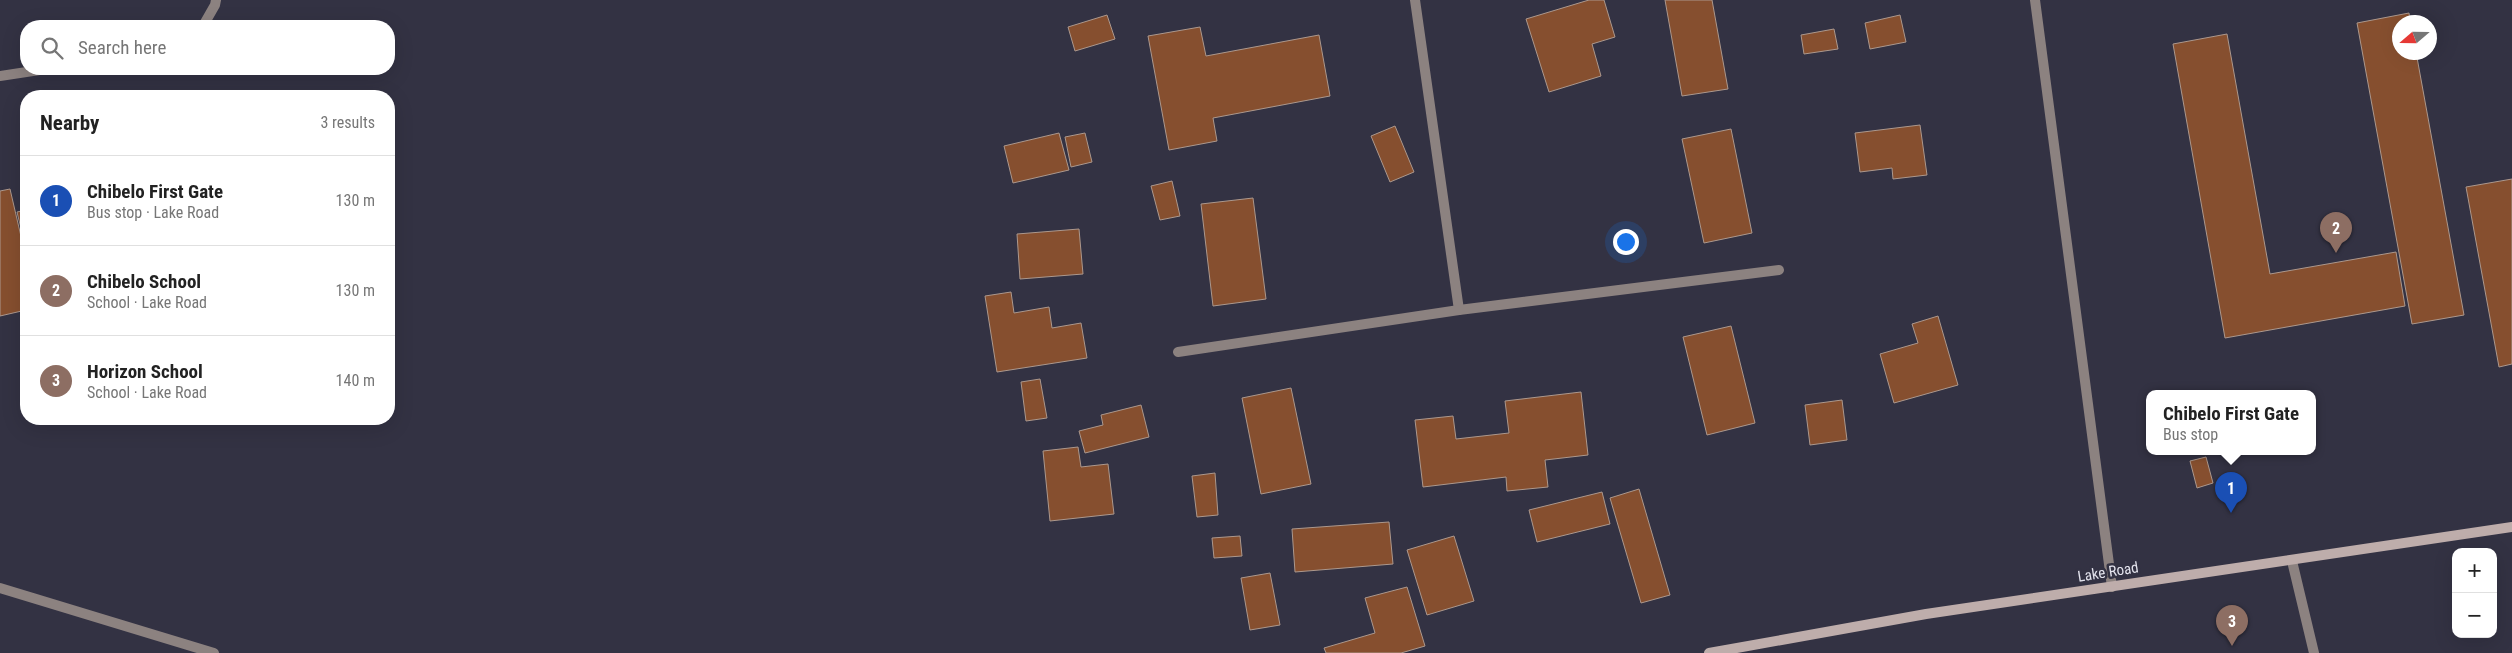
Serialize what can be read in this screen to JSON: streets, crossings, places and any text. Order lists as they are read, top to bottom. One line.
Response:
{"streets":{"main road":["Lake Road"]},"north":"left","page":{"search":"Search here","heading":["Nearby","3 results"],"list":[{"mark":"1","name":"Chibelo First Gate","note":"Bus stop · Lake Road","value":"130 m"},{"mark":"2","name":"Chibelo School","note":"School · Lake Road","value":"130 m"},{"mark":"3","name":"Horizon School","note":"School · Lake Road","value":"140 m"}],"pins":["2","1","3"],"popup":["Chibelo First Gate","Bus stop"],"map_buttons":["+","−"]}}
